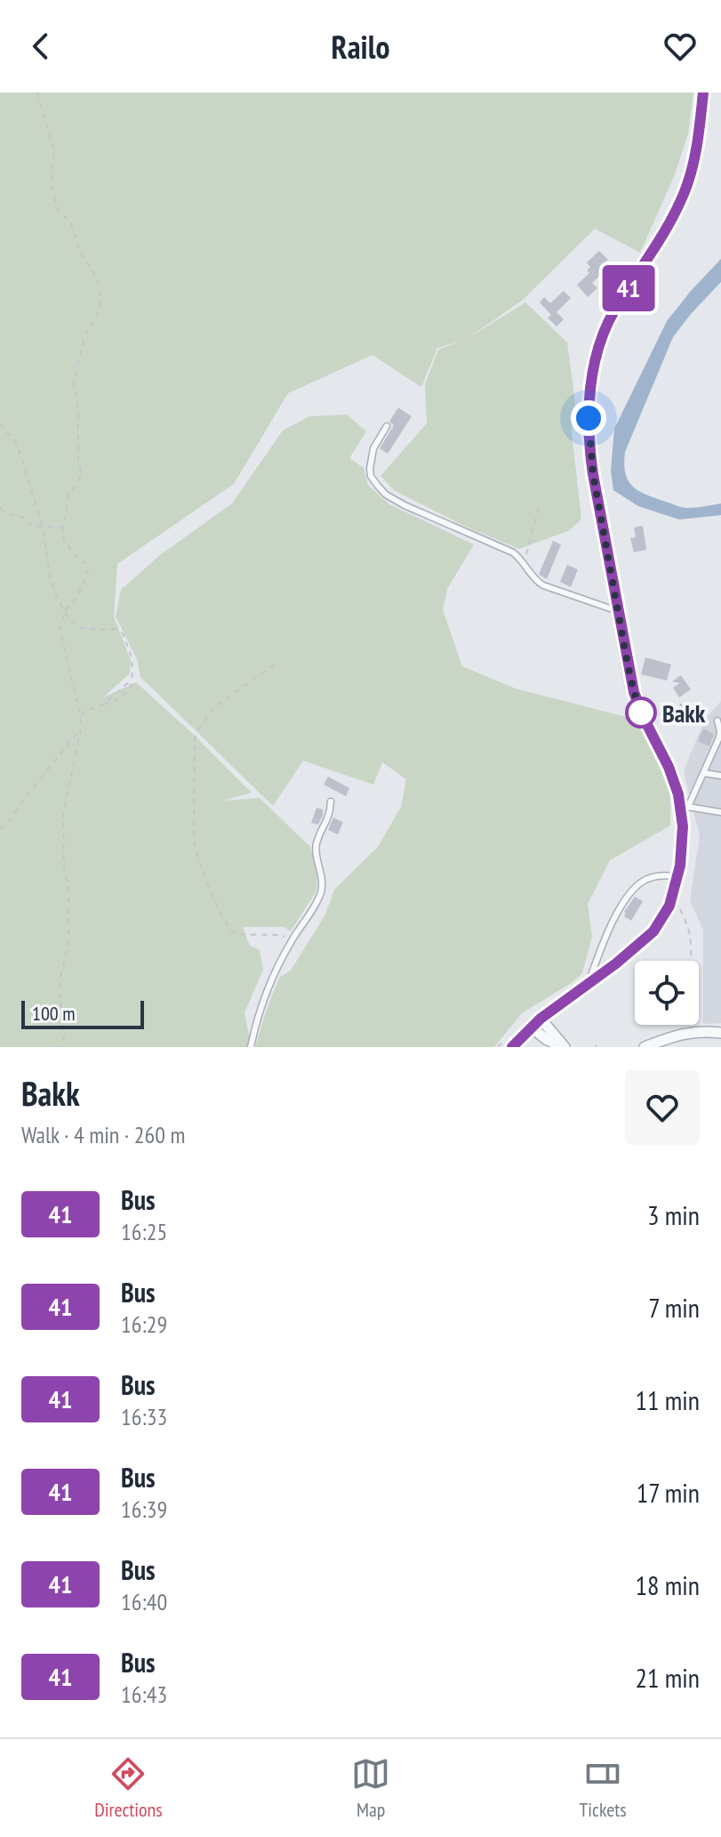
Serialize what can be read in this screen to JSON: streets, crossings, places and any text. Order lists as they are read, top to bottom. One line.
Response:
{"places":["Bakk"],"lines":["bus line 41"],"scale_bar":"100 m","page":{"header":"Railo","on_map":"41","scale":"100 m","heading":["Bakk","Walk · 4 min · 260 m"],"list":[{"mark":"41","name":"Bus","note":"16:25","value":"3 min"},{"mark":"41","name":"Bus","note":"16:29","value":"7 min"},{"mark":"41","name":"Bus","note":"16:33","value":"11 min"},{"mark":"41","name":"Bus","note":"16:39","value":"17 min"},{"mark":"41","name":"Bus","note":"16:40","value":"18 min"},{"mark":"41","name":"Bus","note":"16:43","value":"21 min"}],"tabs":["Directions","Map","Tickets"]}}
